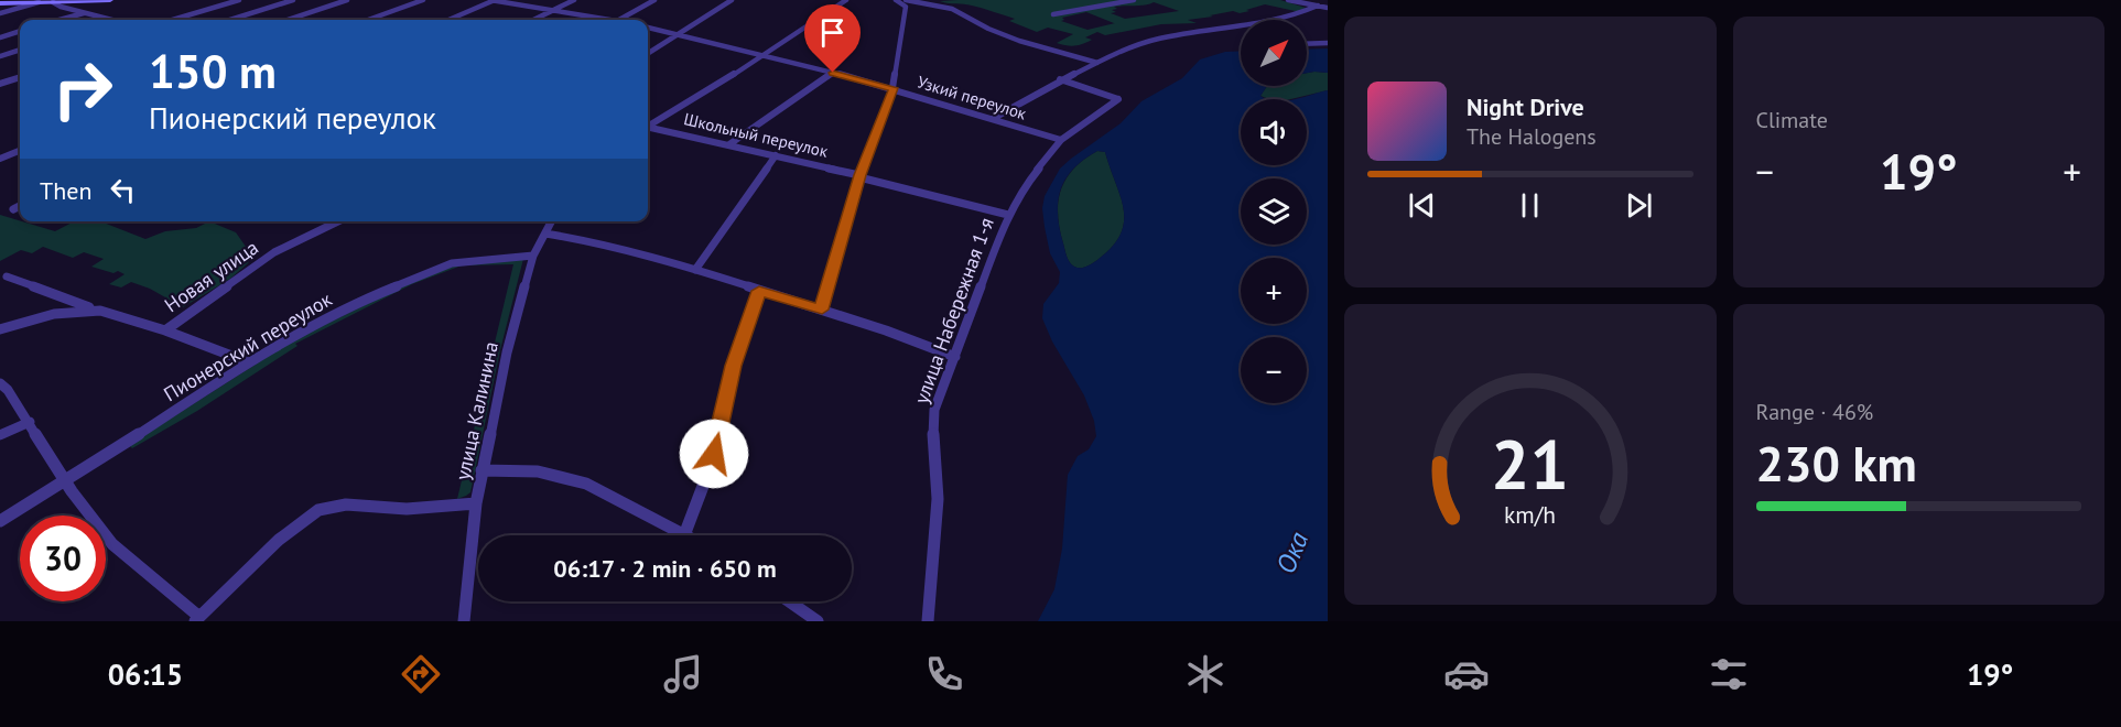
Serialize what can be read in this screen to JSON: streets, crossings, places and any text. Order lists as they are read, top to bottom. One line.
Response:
{"streets":{"street":["Узкий переулок","Школьный переулок","Новая улица","улица Набережная 1-я","Пионерский переулок","улица Калинина"]},"crossings":[["Узкий переулок","улица Набережная 1-я"],["Пионерский переулок","улица Калинина"]],"water":["Ока"],"north":"top right","page":{"tile":["Climate",["Range · 46%","230 km"]],"map_buttons":["+","−"],"turn":["150 m","Пионерский переулок"],"song":["Night Drive","The Halogens"],"heat":["−","19°","+"],"then":"Then","limit":"30","trip":"06:17 · 2 min · 650 m","tabs":["06:15","19°"],"gauge":["21","km/h"]}}
